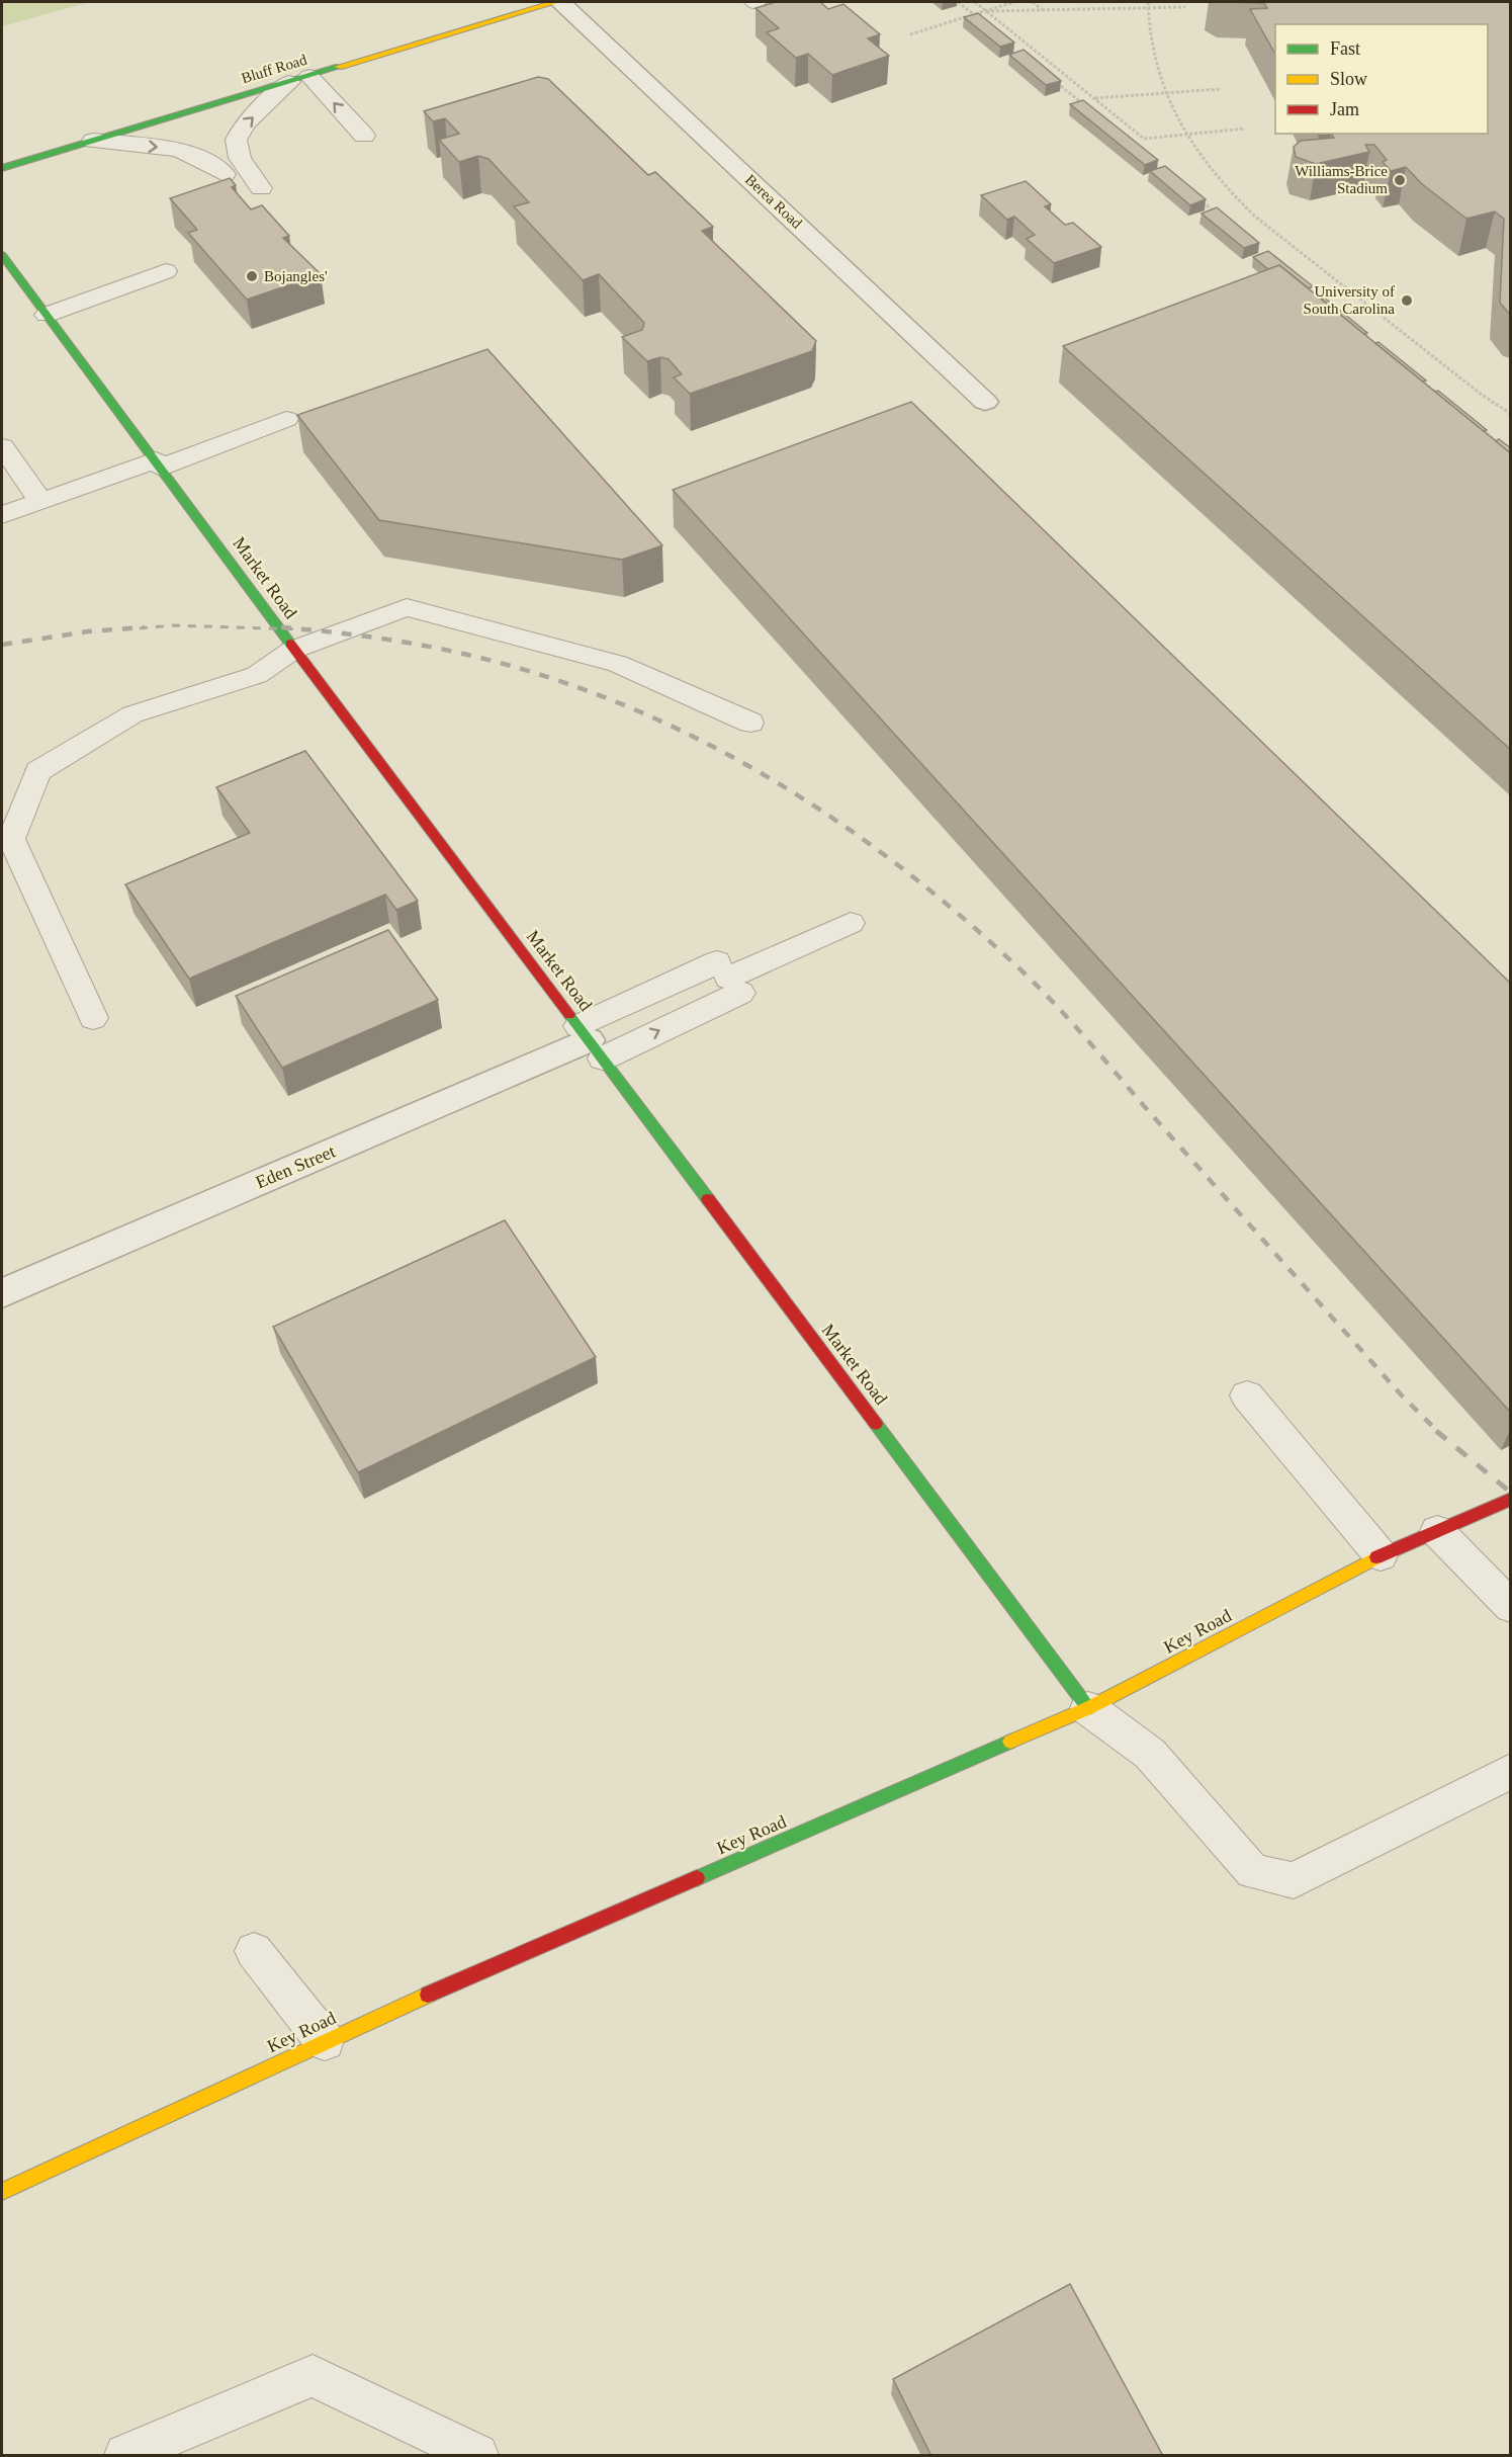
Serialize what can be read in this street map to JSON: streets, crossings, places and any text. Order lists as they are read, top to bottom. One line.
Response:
{"streets":{"street":["Bluff Road","Berea Road","Market Road","Eden Street","Key Road"]},"crossings":[["Bluff Road","Berea Road"],["Market Road","Eden Street"],["Market Road","Key Road"]],"places":["Williams-Brice Stadium","Bojangles'","University of South Carolina"],"legend":["Fast","Slow","Jam"]}
